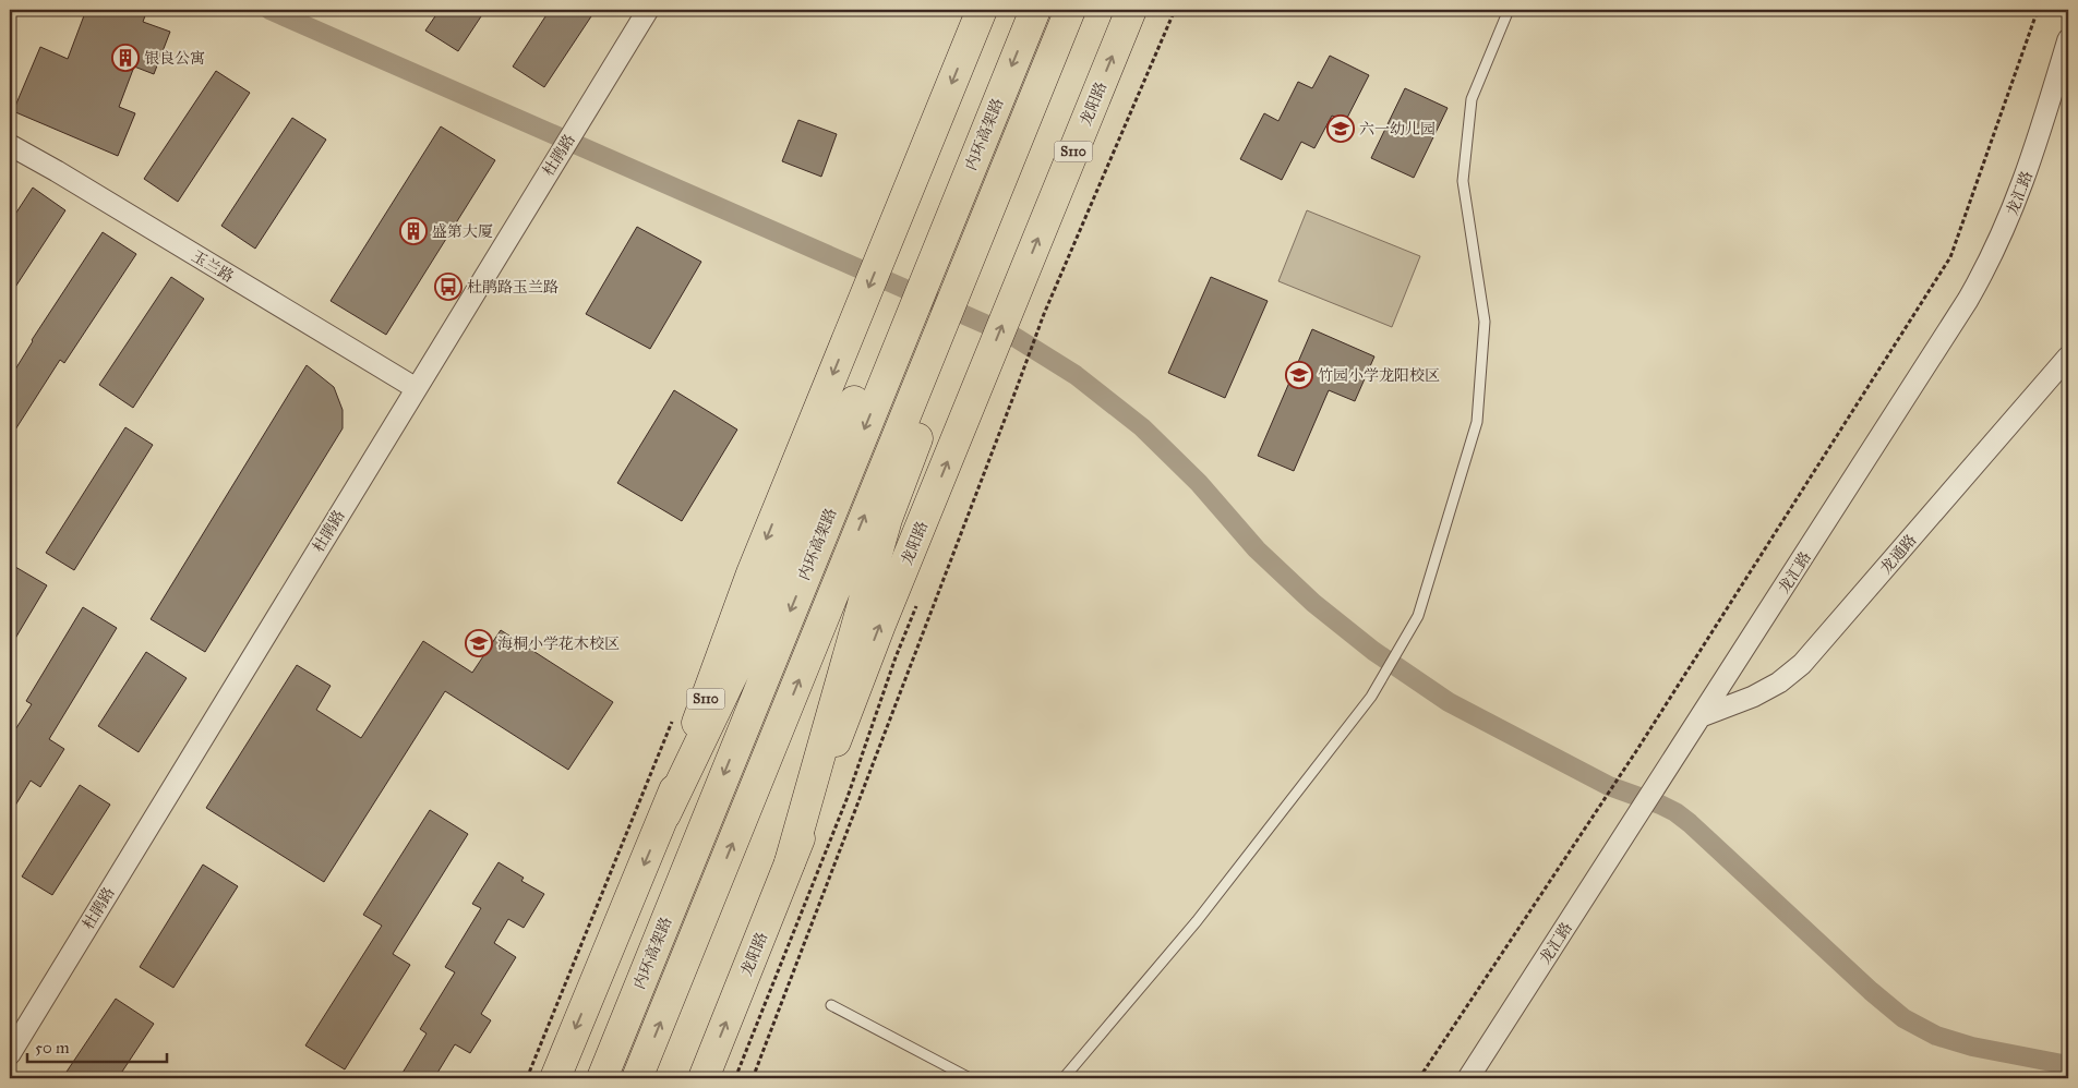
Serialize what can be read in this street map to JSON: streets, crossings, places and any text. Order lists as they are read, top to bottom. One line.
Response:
{"streets":{"main road":["龙阳路","内环高架路","S110"],"street":["杜鹃路","龙汇路","玉兰路","龙通路"]},"crossings":[["杜鹃路","玉兰路"],["龙汇路","龙通路"]],"places":{"building":["银良公寓","盛第大厦"],"school or university":["六一幼儿园","竹园小学龙阳校区","海桐小学花木校区"],"bus stop":["杜鹃路玉兰路"]},"scale_bar":"50 m"}
